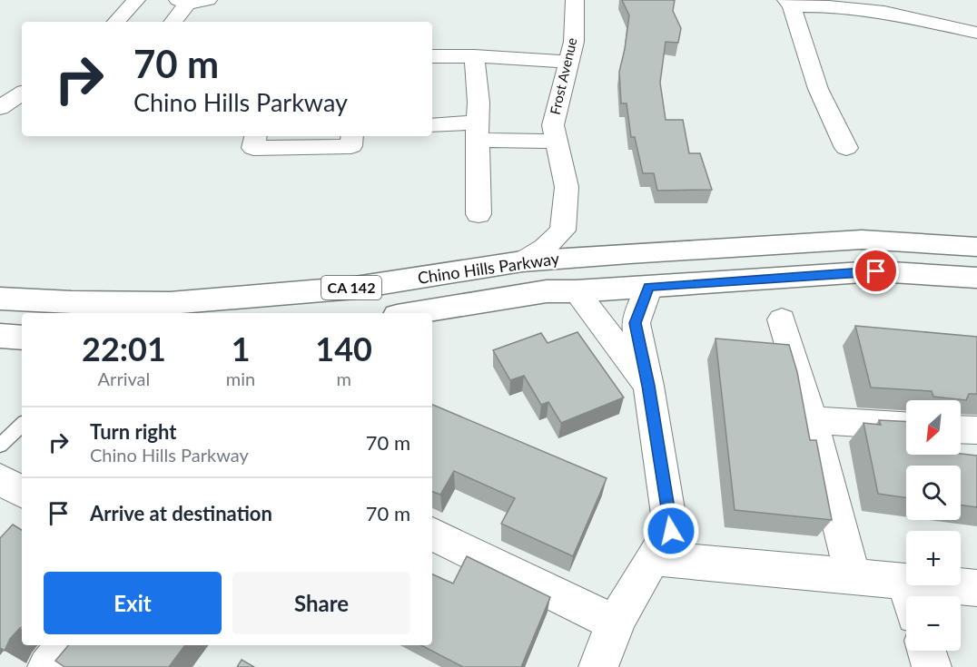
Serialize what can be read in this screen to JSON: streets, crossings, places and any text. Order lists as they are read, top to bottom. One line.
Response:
{"streets":{"main road":["Chino Hills Parkway","CA 142"],"street":["Frost Avenue"]},"crossings":[["Frost Avenue","Chino Hills Parkway"]],"north":"bottom left","page":{"turn":["70 m","Chino Hills Parkway"],"eta":["22:01","Arrival","1","min","140","m"],"map_buttons":["+","−"],"list":[{"name":"Turn right","note":"Chino Hills Parkway","value":"70 m"},{"name":"Arrive at destination","value":"70 m"}],"buttons":["Exit","Share"]}}
